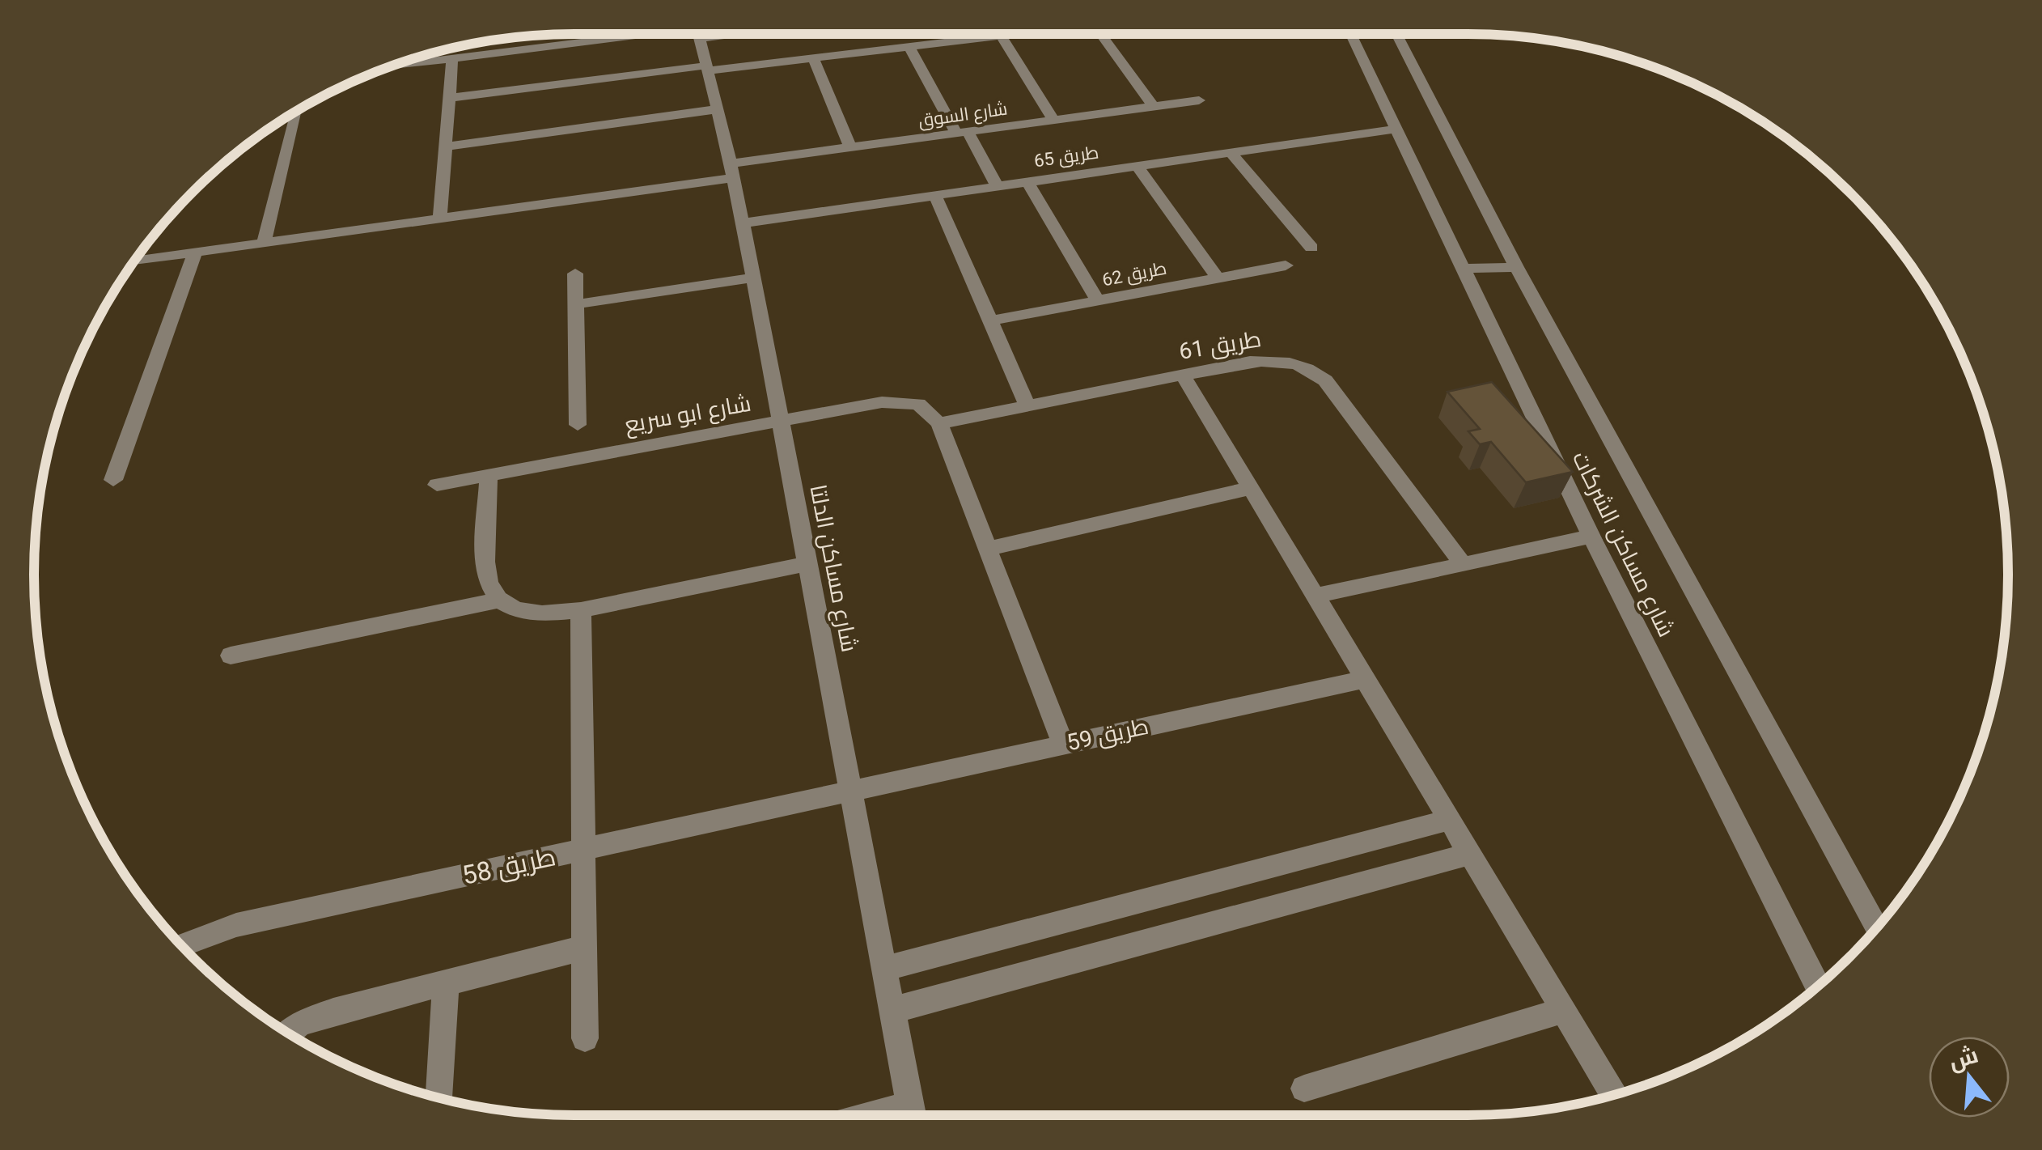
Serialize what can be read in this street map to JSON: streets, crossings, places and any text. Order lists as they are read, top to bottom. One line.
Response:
{"streets":{"street":["شارع السوق","طريق 65","طريق 62","طريق 61","شارع ابو سريع","شارع مساكن الشركات","شارع مساكن الدلتا","طريق 59","طريق 58"]},"crossings":[["شارع السوق","شارع مساكن الدلتا"],["طريق 65","شارع مساكن الشركات"],["طريق 65","شارع مساكن الدلتا"],["طريق 61","شارع ابو سريع"],["شارع ابو سريع","شارع مساكن الدلتا"],["شارع مساكن الدلتا","طريق 59"],["شارع مساكن الدلتا","طريق 58"],["طريق 59","طريق 58"]],"north":"top"}
